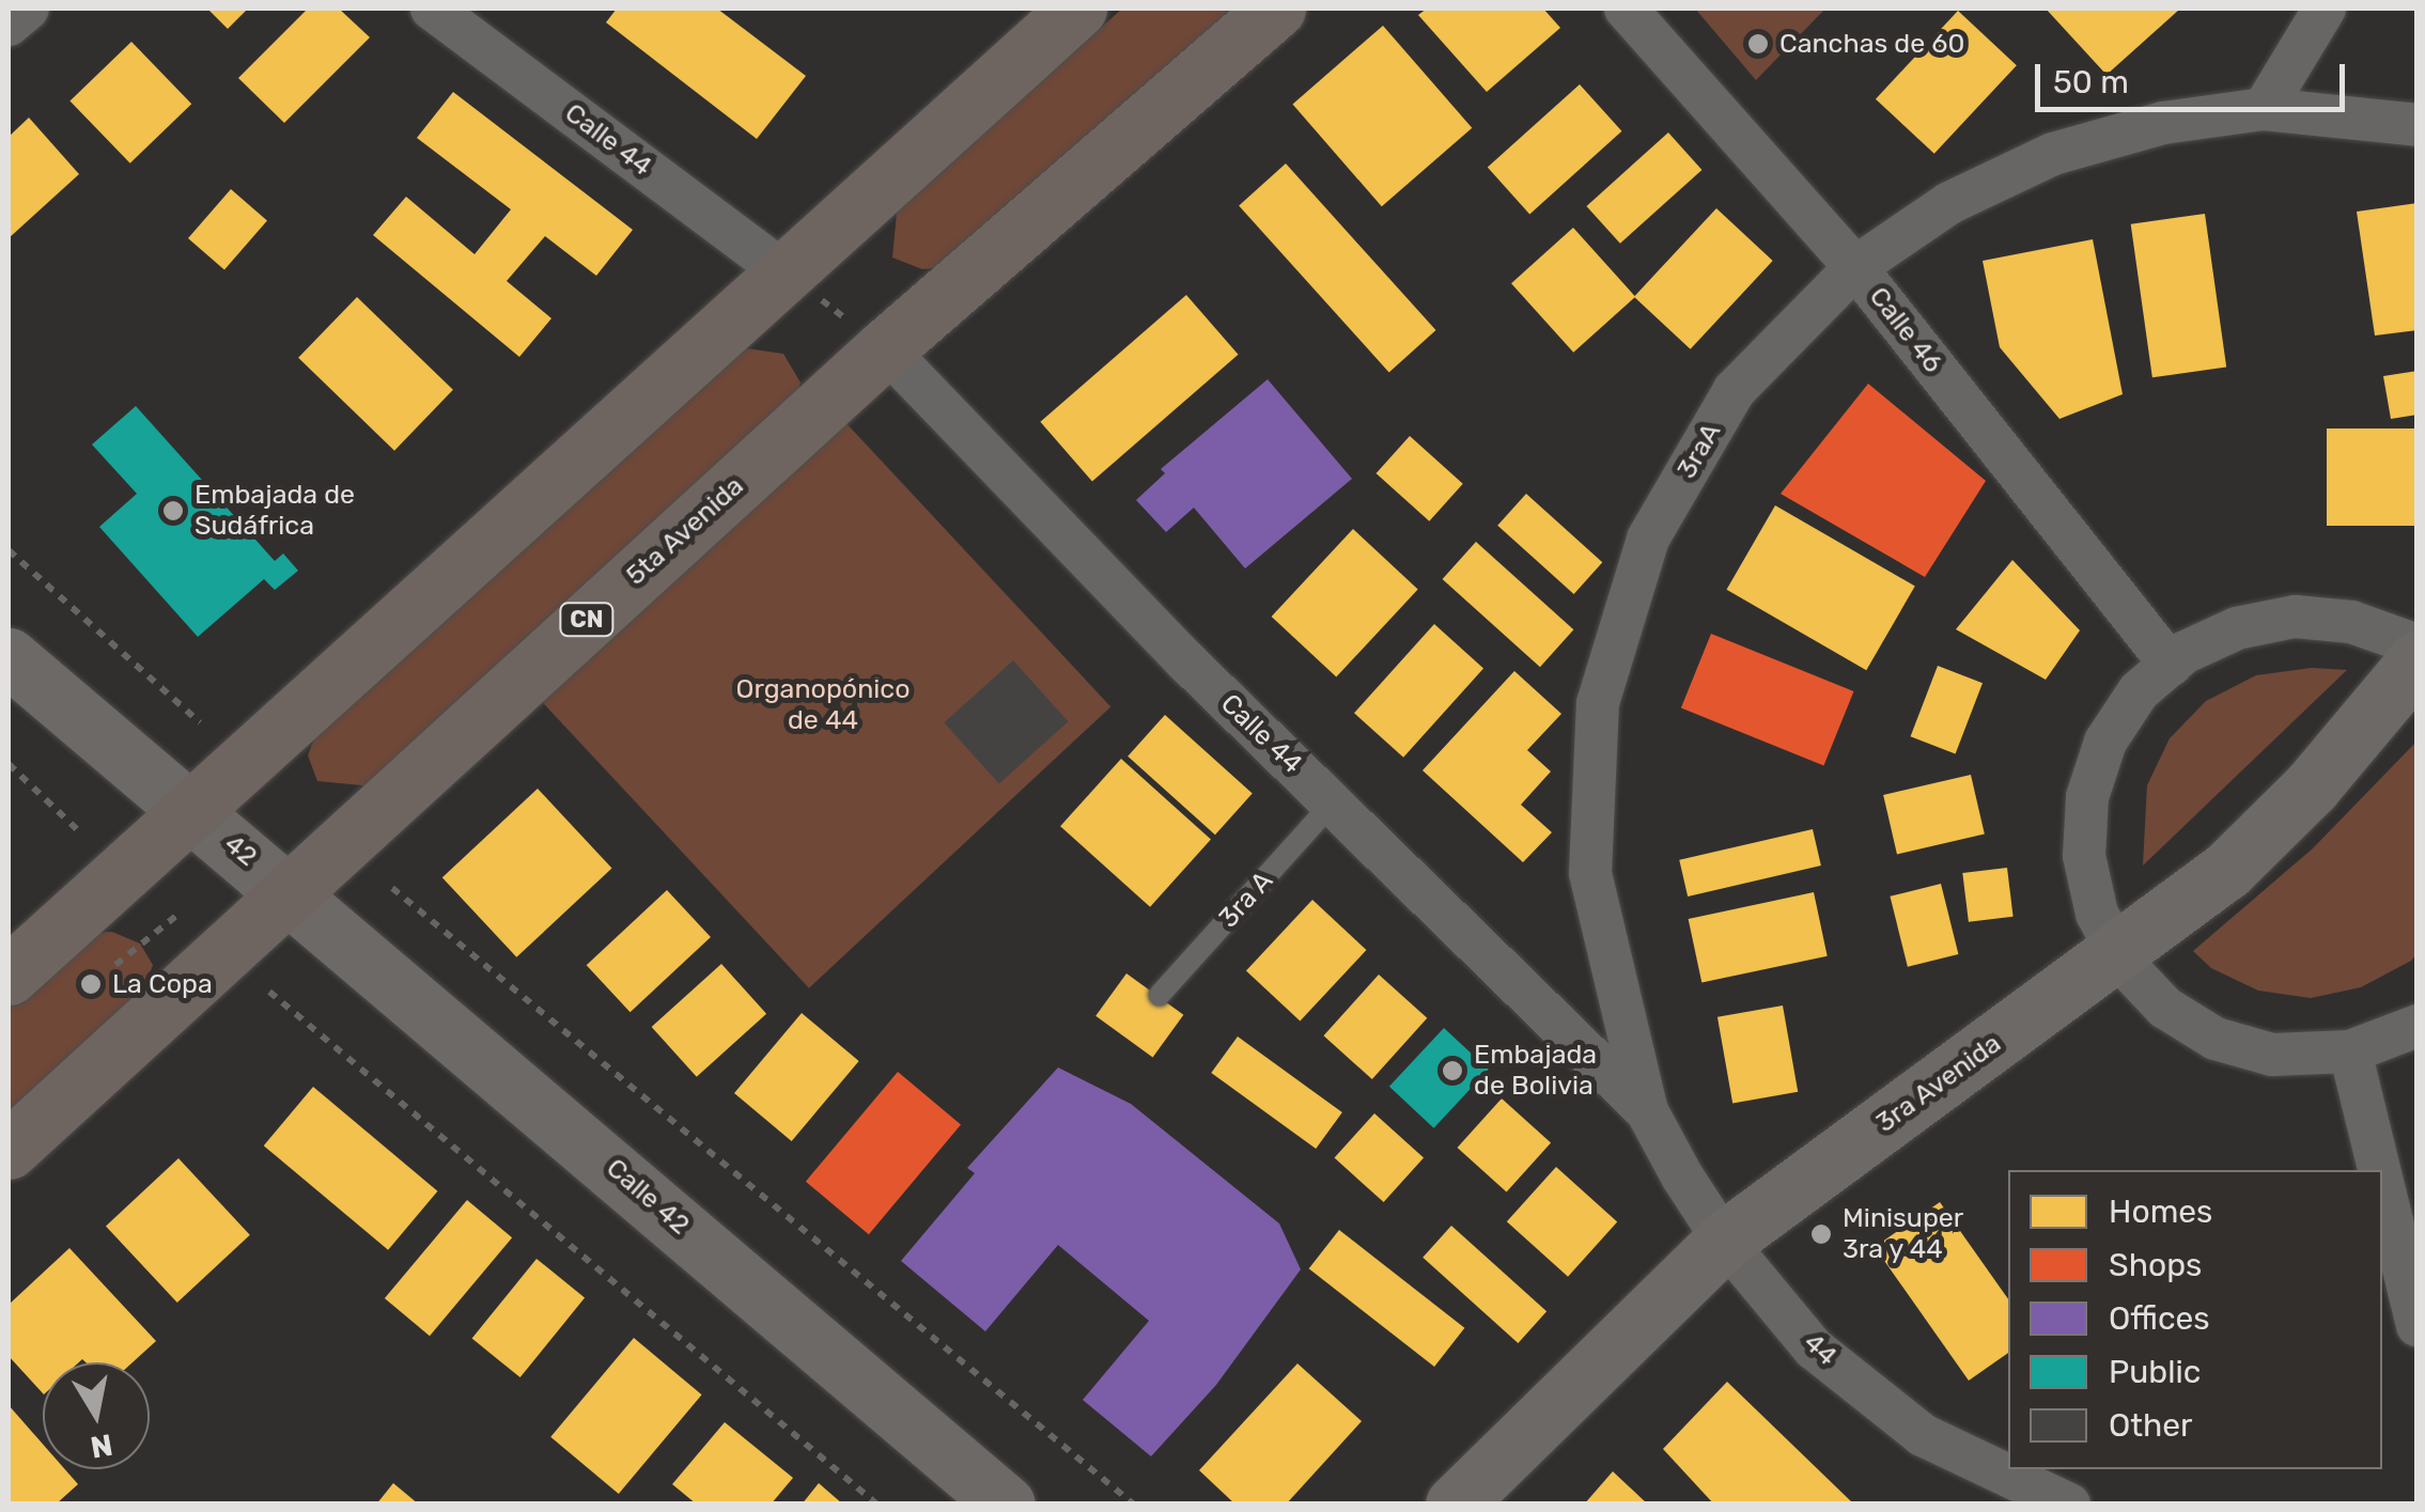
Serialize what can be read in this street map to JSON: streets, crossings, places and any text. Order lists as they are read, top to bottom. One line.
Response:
{"streets":{"highway":["5ta Avenida","CN"],"main road":["42","3ra Avenida","Calle 42"],"street":["Calle 44","Calle 46","3raA","44"],"lane":["3ra A"]},"crossings":[["Calle 44","3raA"],["Calle 44","5ta Avenida"],["Calle 44","3ra A"],["Calle 44","44"],["Calle 46","3raA"],["3raA","44"],["5ta Avenida","42"],["5ta Avenida","Calle 42"],["42","Calle 42"],["3ra Avenida","44"]],"parks":["Organopónico de 44"],"places":["Canchas de 60","Embajada de Sudáfrica","La Copa","Embajada de Bolivia","Minisuper 3ra y 44"],"legend":["Homes","Shops","Offices","Public","Other"],"scale_bar":"50 m","north":"bottom"}
